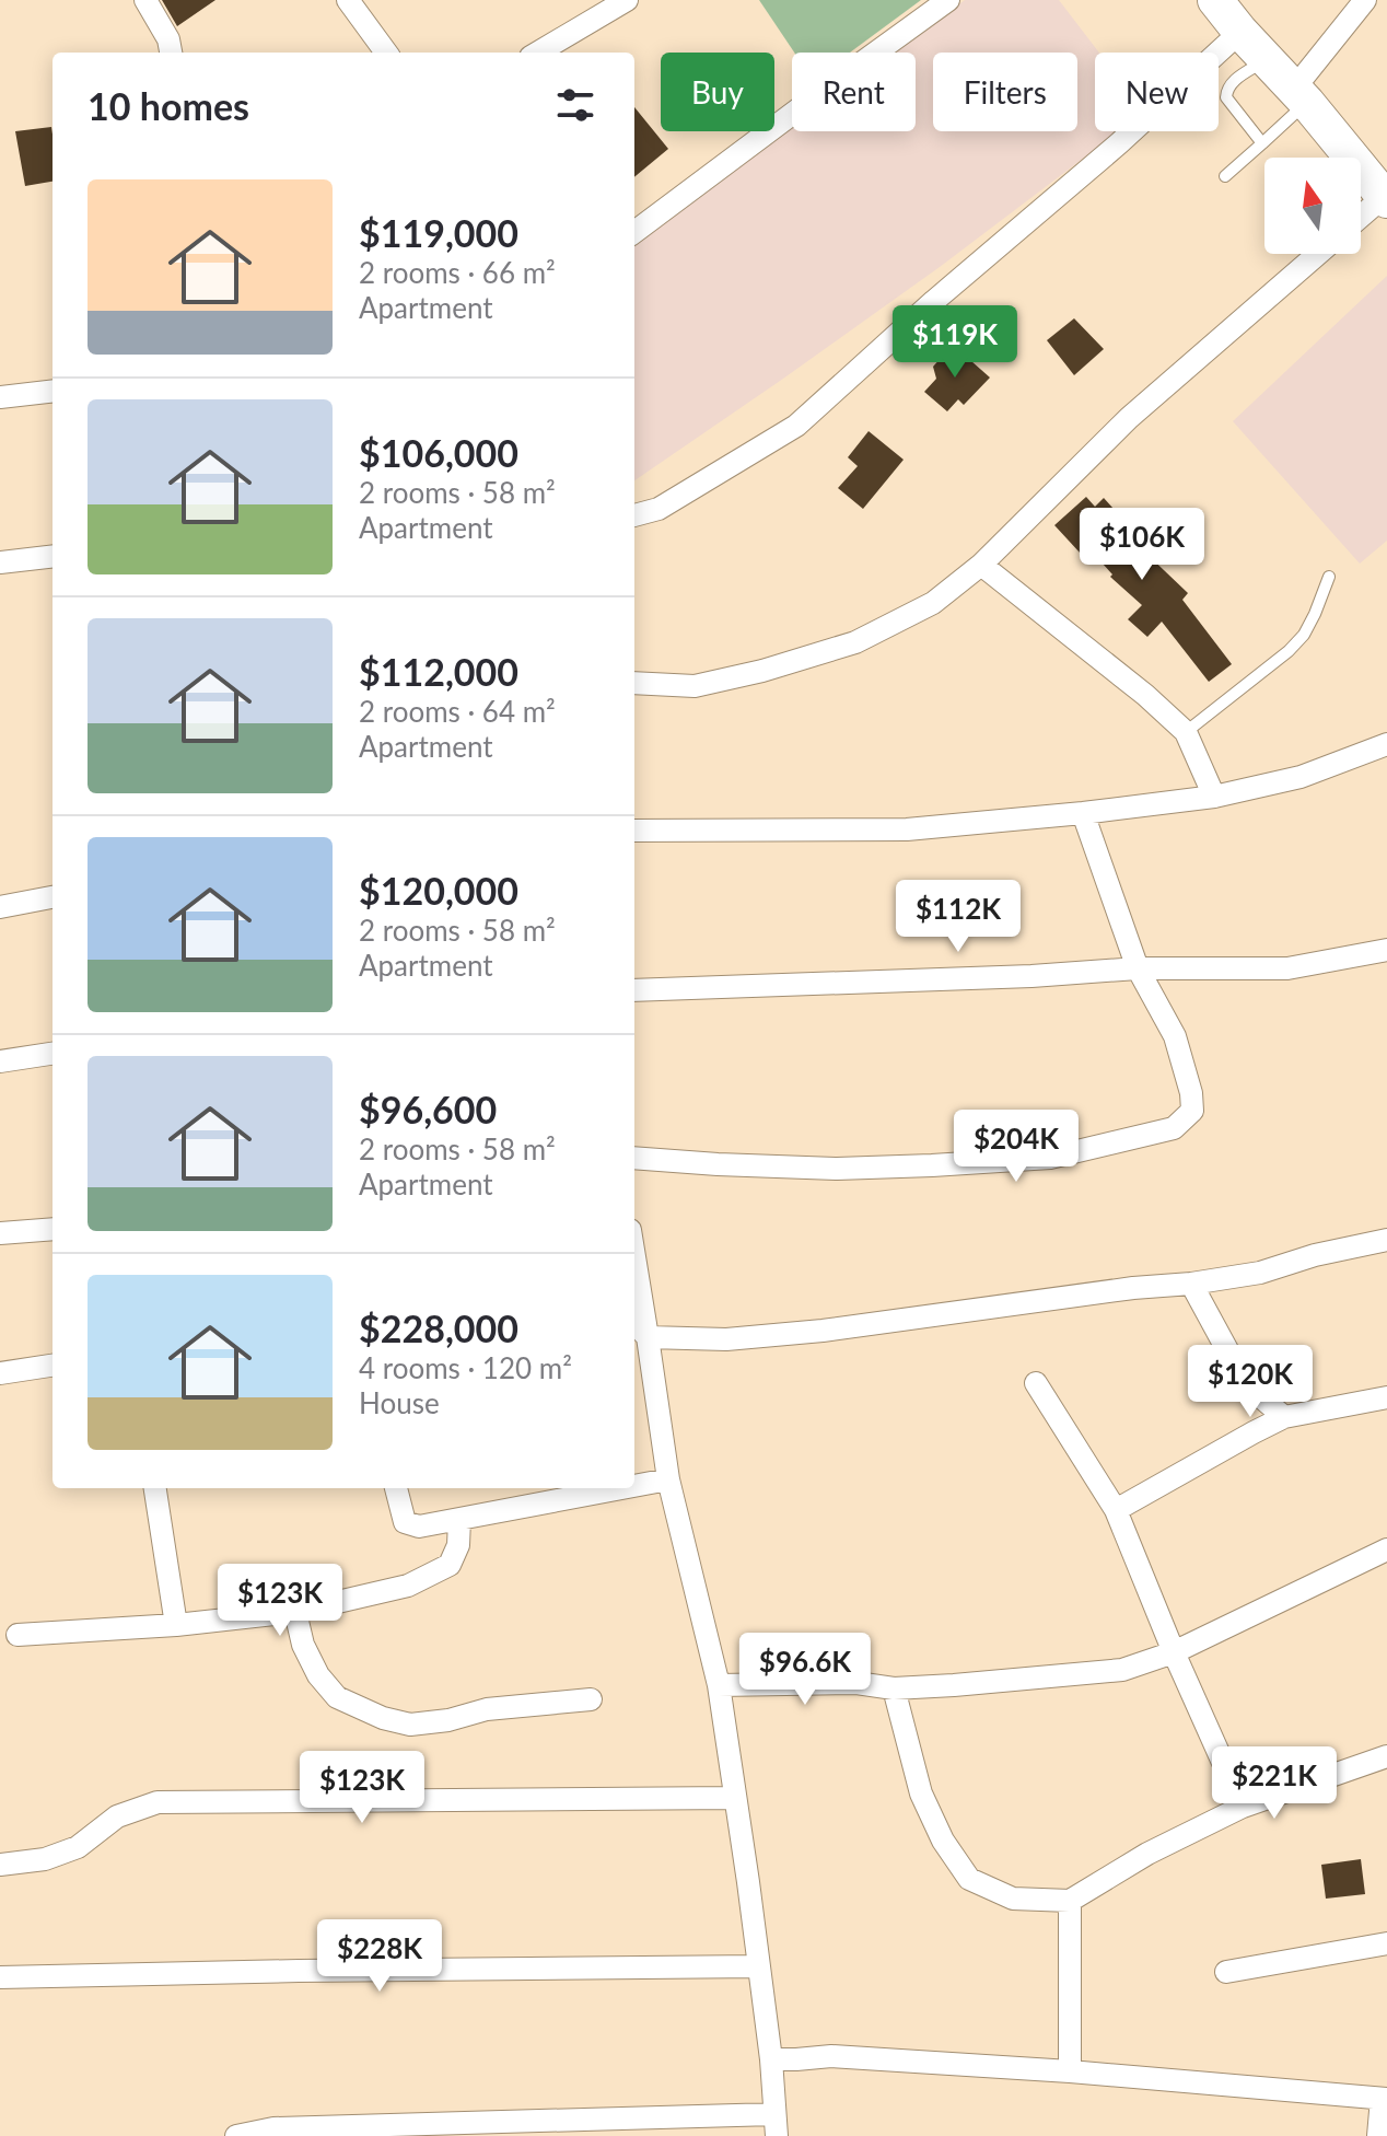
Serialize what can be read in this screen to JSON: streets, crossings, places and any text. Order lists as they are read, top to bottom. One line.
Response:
{"north":"top","page":{"chip":["Buy","Rent","Filters","New"],"heading":"10 homes","list":[{"name":"$119,000","note":"2 rooms · 66 m² · Apartment"},{"name":"$106,000","note":"2 rooms · 58 m² · Apartment"},{"name":"$112,000","note":"2 rooms · 64 m² · Apartment"},{"name":"$120,000","note":"2 rooms · 58 m² · Apartment"},{"name":"$96,600","note":"2 rooms · 58 m² · Apartment"},{"name":"$228,000","note":"4 rooms · 120 m² · House"}],"price":["$119K","$106K","$112K","$204K","$120K","$123K","$96.6K","$221K","$123K","$228K"]}}
